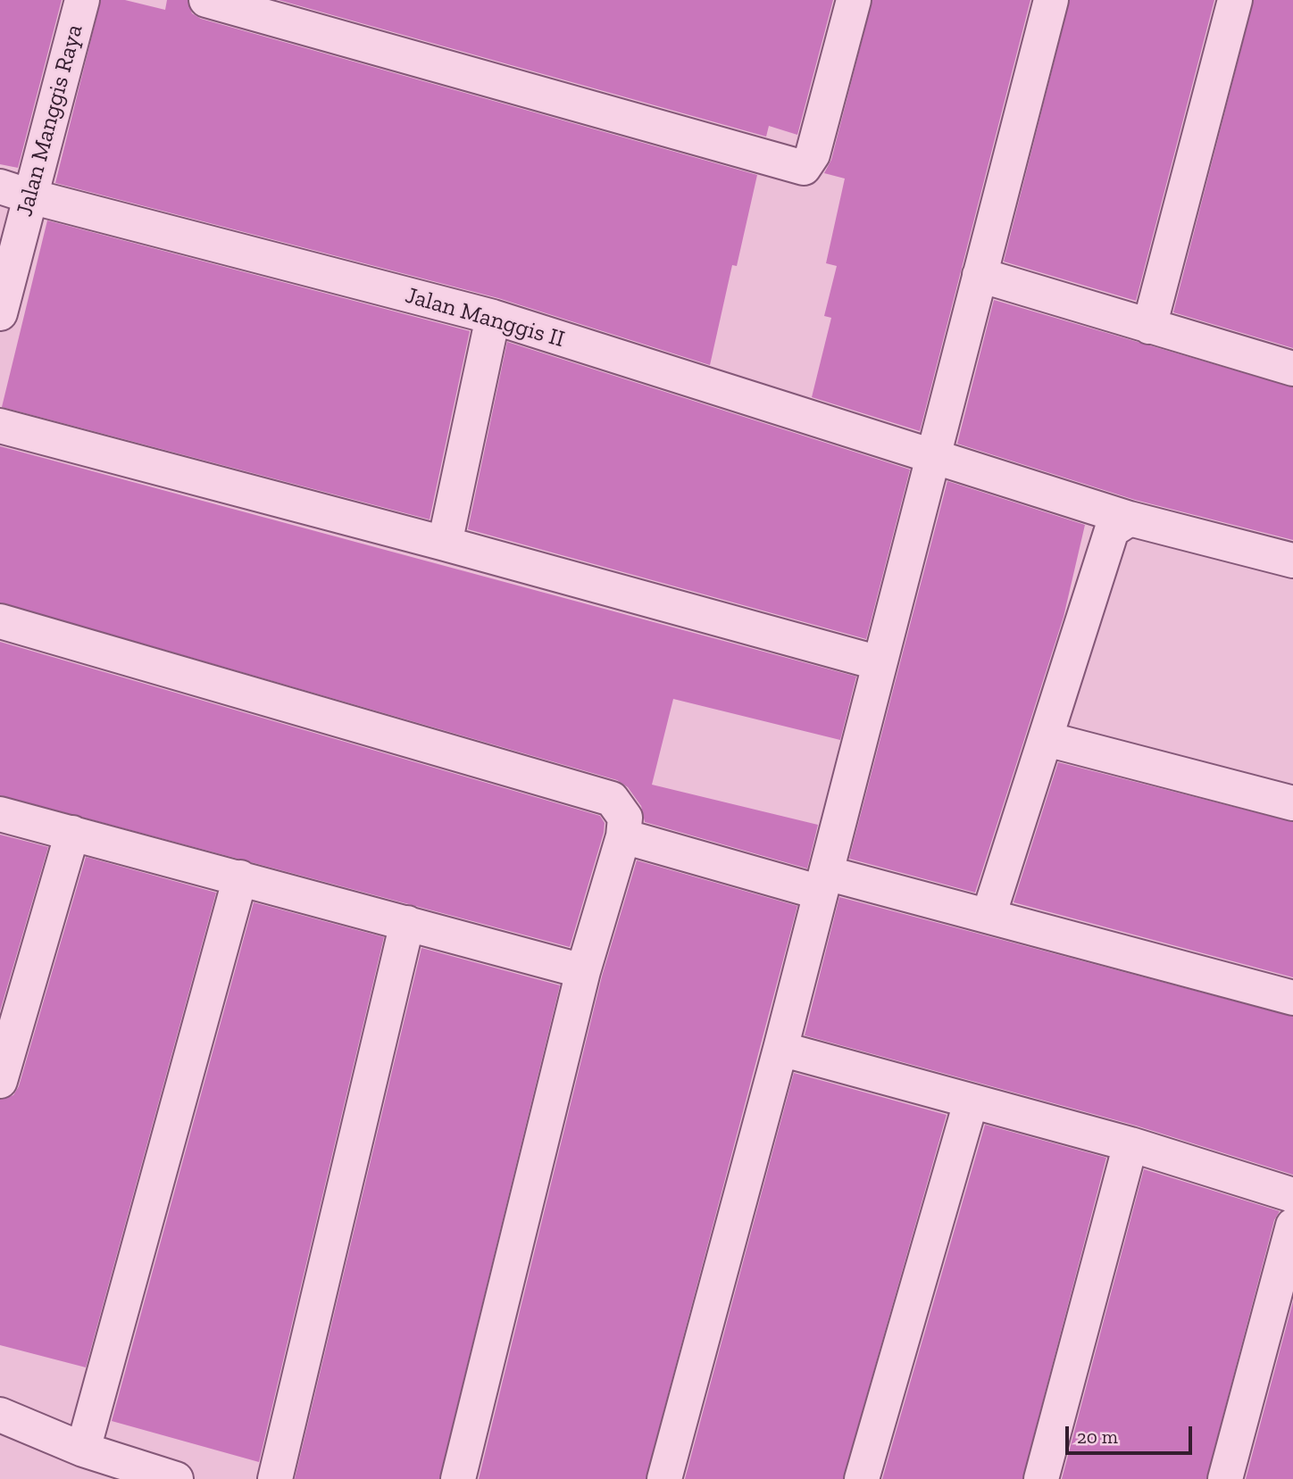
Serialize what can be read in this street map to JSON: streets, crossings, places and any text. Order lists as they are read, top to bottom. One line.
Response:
{"streets":{"street":["Jalan Manggis Raya","Jalan Manggis II"]},"crossings":[["Jalan Manggis Raya","Jalan Manggis II"]],"scale_bar":"20 m"}
